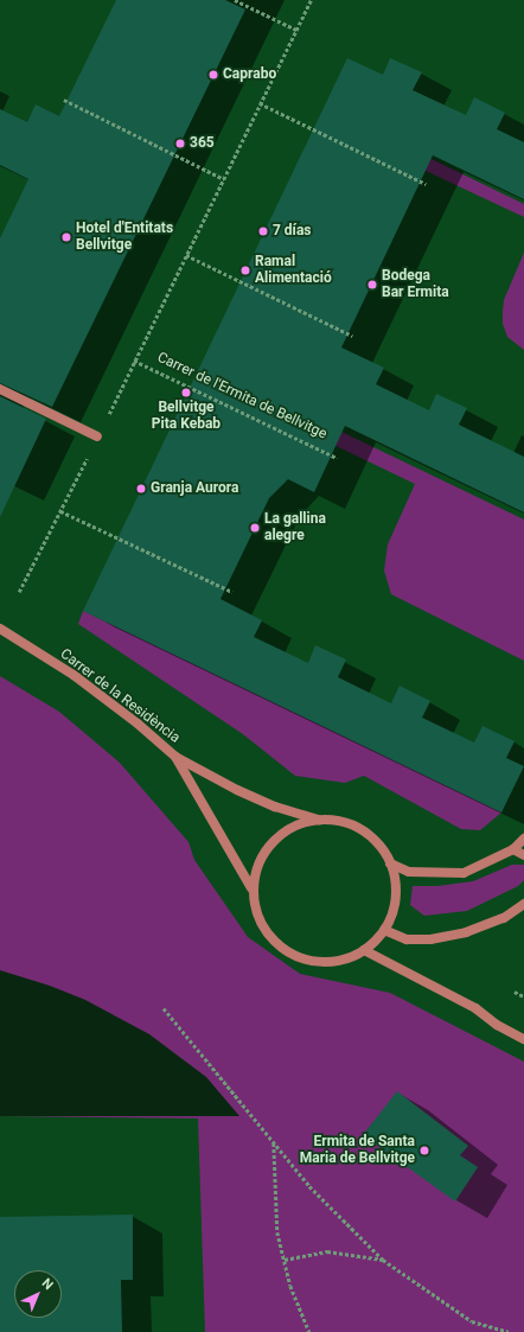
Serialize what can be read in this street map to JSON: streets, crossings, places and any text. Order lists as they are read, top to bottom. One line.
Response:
{"streets":{"street":["Carrer de la Residència"],"path":["Carrer de l'Ermita de Bellvitge"]},"places":["Caprabo","365","7 días","Hotel d'Entitats Bellvitge","Ramal Alimentació","Bodega Bar Ermita","Bellvitge Pita Kebab","Granja Aurora","La gallina alegre","Ermita de Santa Maria de Bellvitge"],"north":"top right"}
